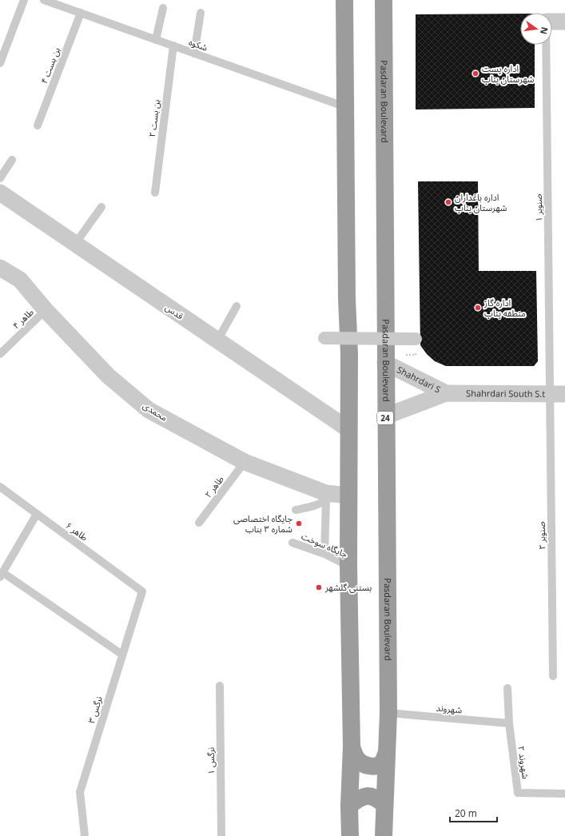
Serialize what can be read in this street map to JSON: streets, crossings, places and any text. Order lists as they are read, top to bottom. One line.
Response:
{"streets":{"highway":["Pasdaran Boulevard","24"],"street":["قدس","Shahrdari S","Shahrdari South S.t","محمدی"],"lane":["شکوه","بن بست ۴","بن بست ۲","صنوبر ۱","طاهر ۴","طاهر ۲","طاهر ۶","صنوبر ۲","جایگاه سوخت","شهروند","نرگس ۳","نرگس ۱","شهروند ۲"]},"crossings":[["شکوه","بن بست ۴"],["شکوه","بن بست ۲"],["Pasdaran Boulevard","Shahrdari S"],["Pasdaran Boulevard","شهروند"],["صنوبر ۱","Shahrdari South S.t"],["صنوبر ۱","صنوبر ۲"],["طاهر ۴","محمدی"],["Shahrdari S","Shahrdari South S.t"],["Shahrdari South S.t","صنوبر ۲"],["محمدی","طاهر ۲"],["طاهر ۶","نرگس ۳"],["شهروند","شهروند ۲"]],"places":["اداره پست شهرستان بناب","اداره باغداران شهرستان بناب","اداره گاز منطقه بناب","جایگاه اختصاصی شماره ۳ بناب","بستنی گلشهر"],"scale_bar":"20 m","north":"right"}
